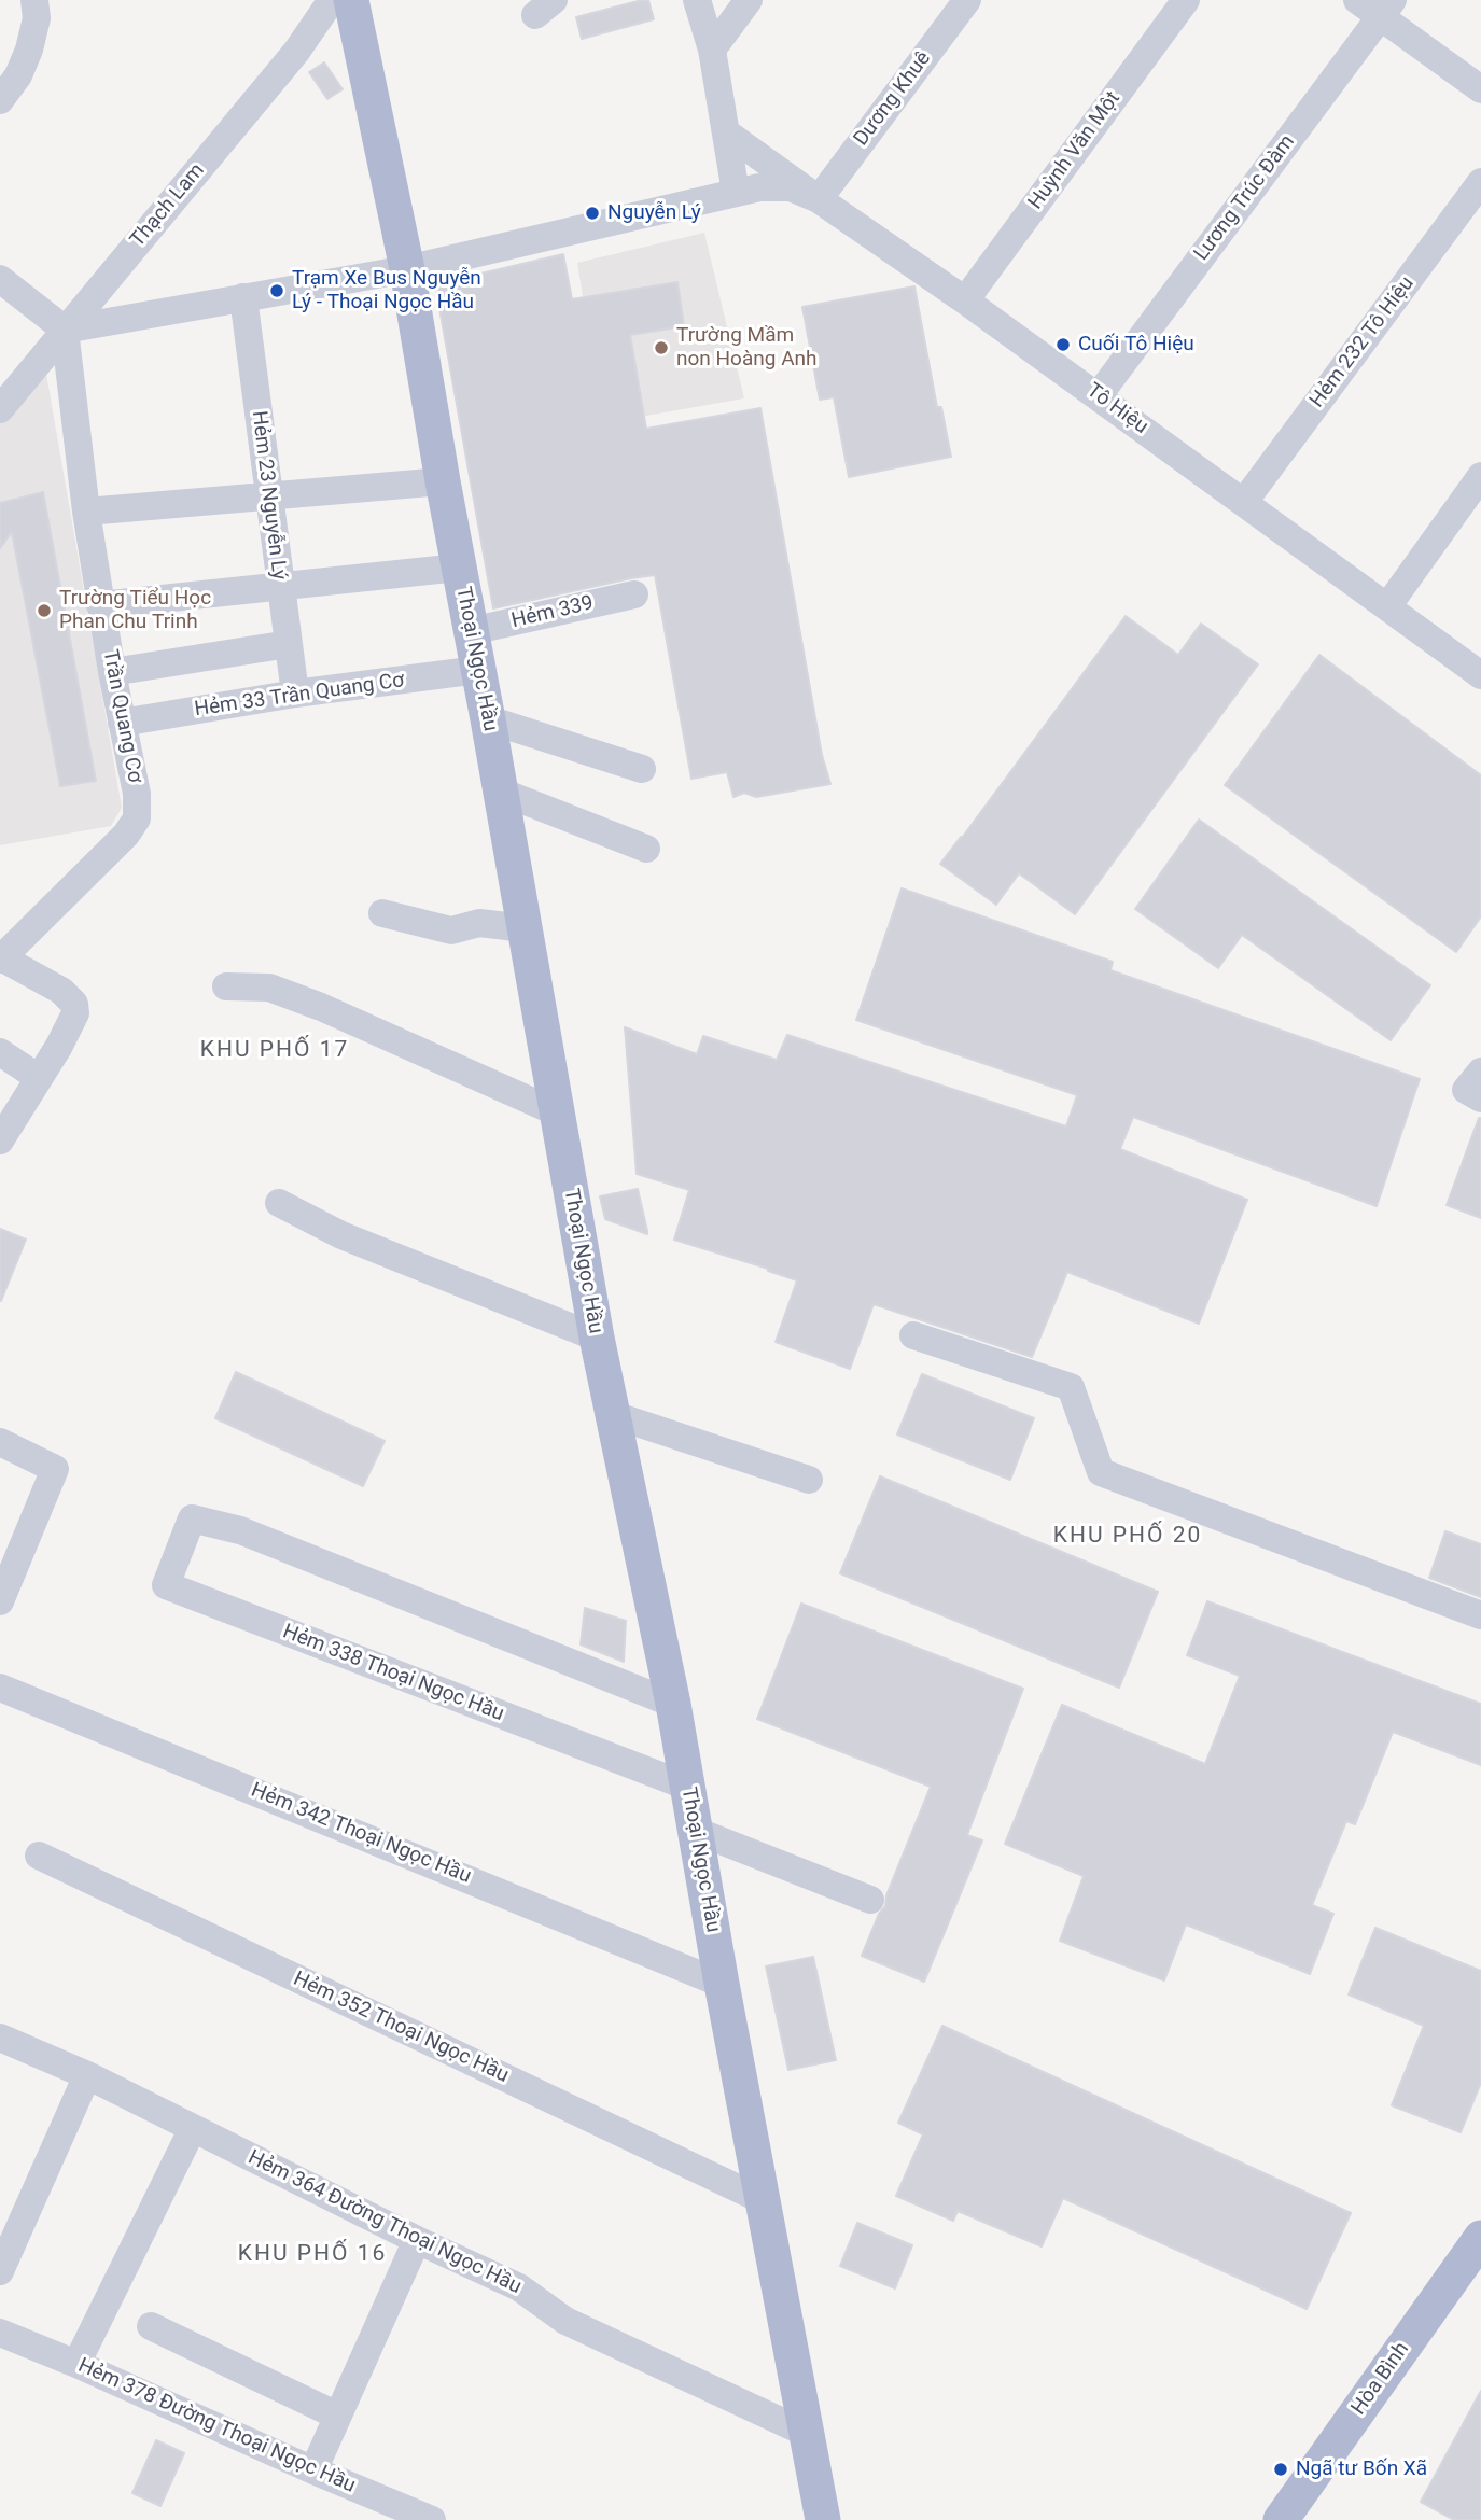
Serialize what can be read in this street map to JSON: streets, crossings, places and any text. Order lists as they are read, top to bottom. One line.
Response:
{"streets":{"main road":["Thoại Ngọc Hầu","Hòa Bình"],"street":["Dương Khuê","Huỳnh Văn Một","Lương Trúc Đàm","Thạch Lam","Hẻm 232 Tô Hiệu","Tô Hiệu","Hẻm 23 Nguyễn Lý","Hẻm 339","Hẻm 33 Trần Quang Cơ","Trần Quang Cơ","Hẻm 338 Thoại Ngọc Hầu","Hẻm 342 Thoại Ngọc Hầu","Hẻm 352 Thoại Ngọc Hầu","Hẻm 364 Đường Thoại Ngọc Hầu","Hẻm 378 Đường Thoại Ngọc Hầu"]},"crossings":[["Dương Khuê","Tô Hiệu"],["Huỳnh Văn Một","Tô Hiệu"],["Lương Trúc Đàm","Tô Hiệu"],["Thạch Lam","Trần Quang Cơ"],["Hẻm 232 Tô Hiệu","Tô Hiệu"],["Hẻm 23 Nguyễn Lý","Hẻm 33 Trần Quang Cơ"],["Hẻm 339","Thoại Ngọc Hầu"],["Thoại Ngọc Hầu","Hẻm 33 Trần Quang Cơ"],["Thoại Ngọc Hầu","Hẻm 338 Thoại Ngọc Hầu"],["Thoại Ngọc Hầu","Hẻm 342 Thoại Ngọc Hầu"],["Thoại Ngọc Hầu","Hẻm 352 Thoại Ngọc Hầu"],["Thoại Ngọc Hầu","Hẻm 364 Đường Thoại Ngọc Hầu"],["Hẻm 33 Trần Quang Cơ","Trần Quang Cơ"]],"districts":["KHU PHỐ 17","KHU PHỐ 20","KHU PHỐ 16"],"places":["Nguyễn Lý","Trạm Xe Bus Nguyễn Lý - Thoại Ngọc Hầu","Cuối Tô Hiệu","Trường Mầm non Hoàng Anh","Trường Tiểu Học Phan Chu Trinh","Ngã tư Bốn Xã"]}
